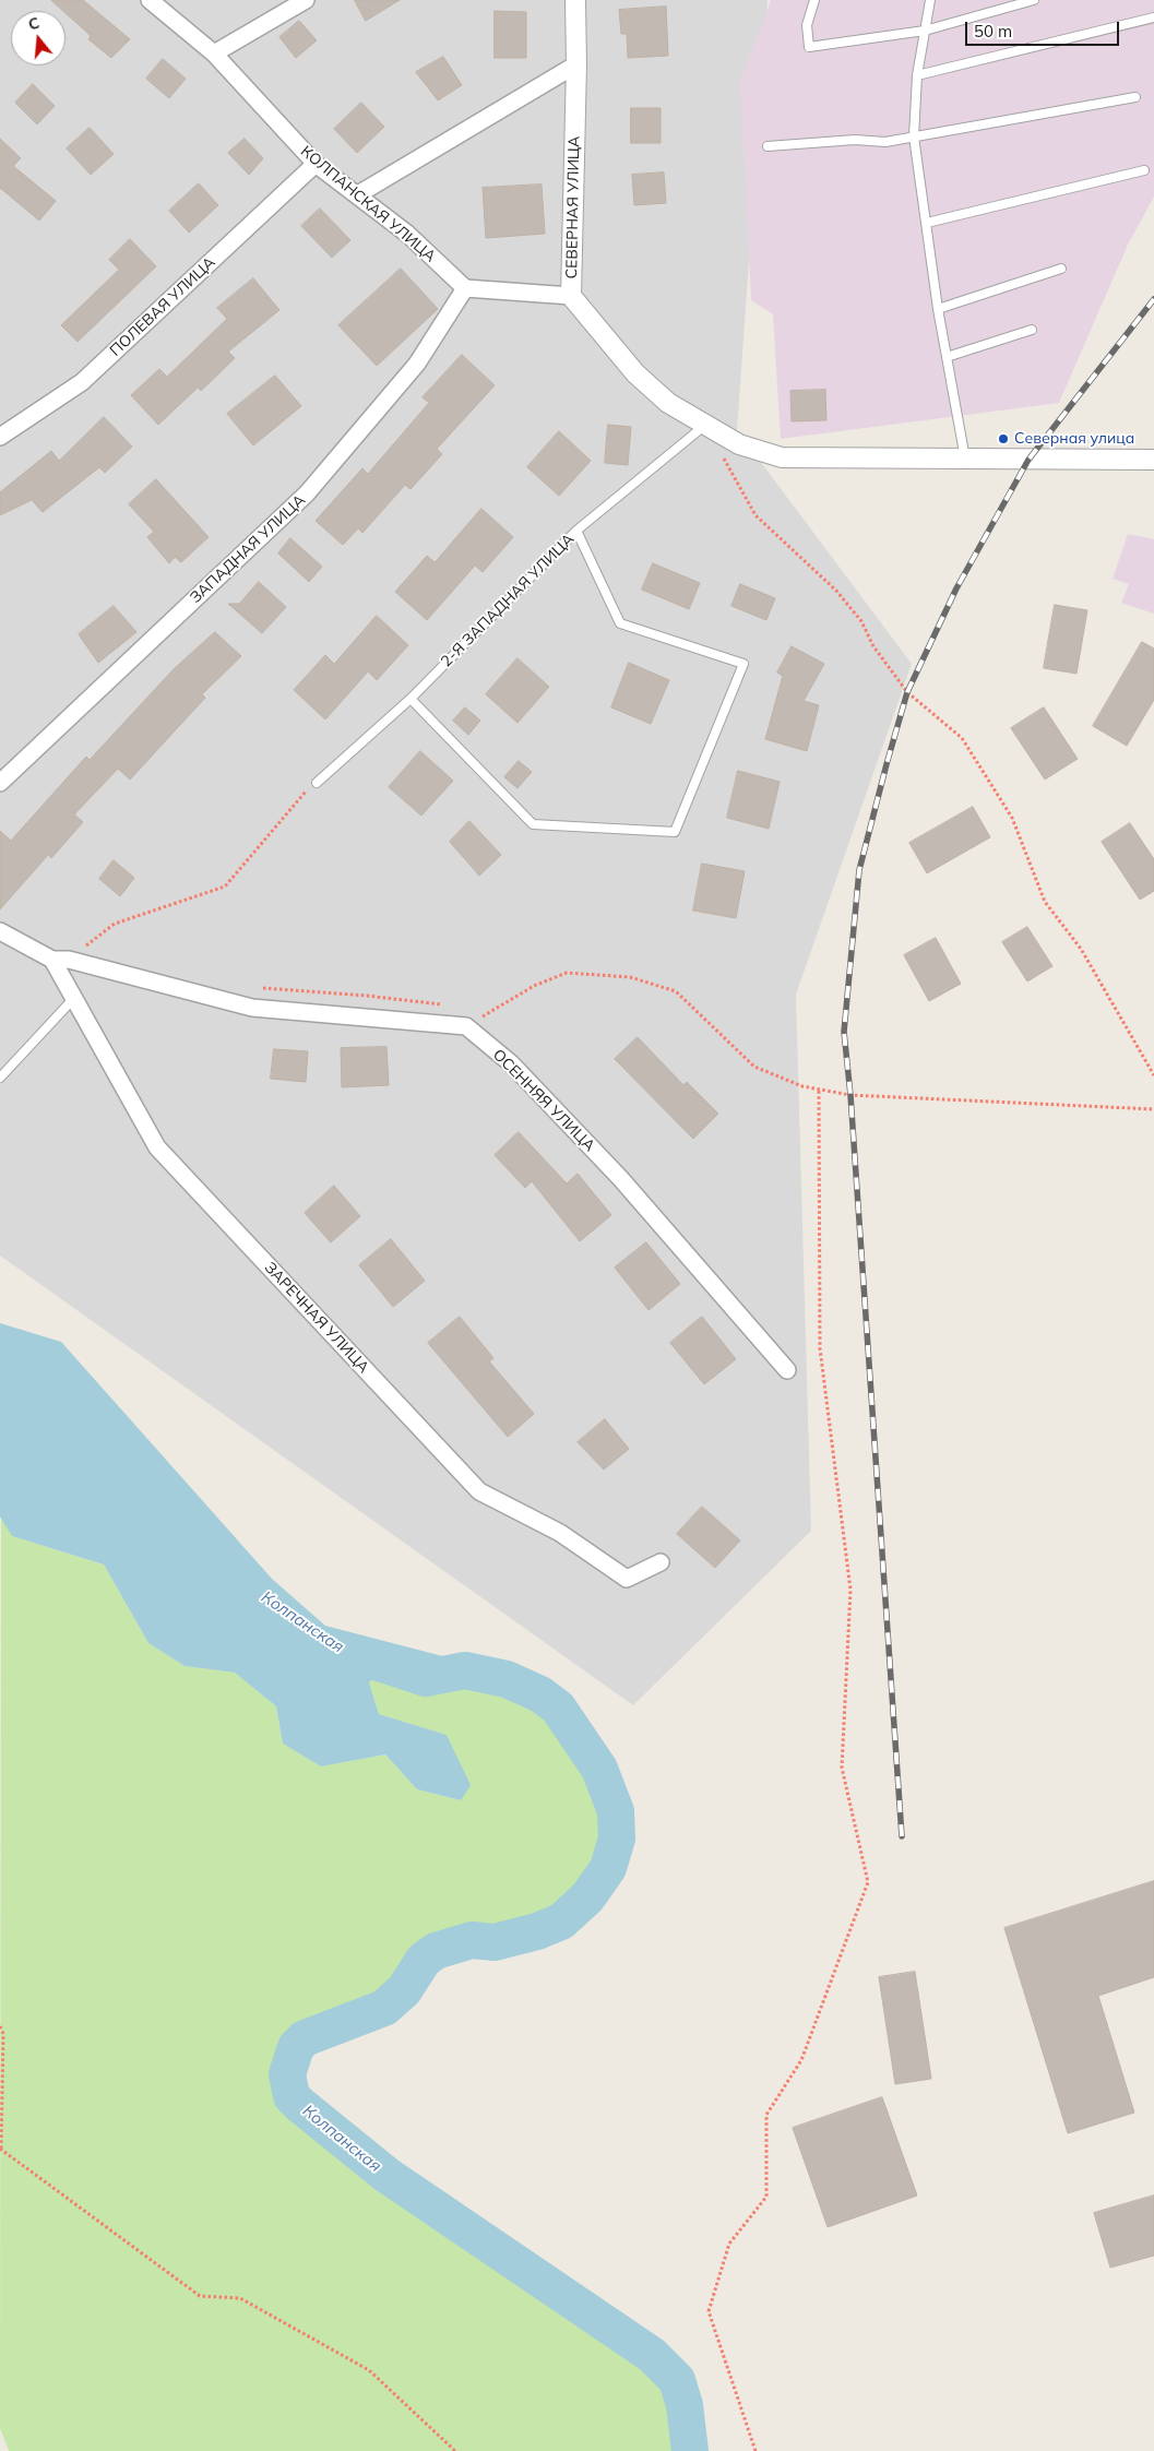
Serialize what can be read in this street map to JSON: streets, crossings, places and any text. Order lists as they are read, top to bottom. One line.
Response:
{"streets":{"street":["КОЛПАНСКАЯ УЛИЦА","СЕВЕРНАЯ УЛИЦА","ПОЛЕВАЯ УЛИЦА","ЗАПАДНАЯ УЛИЦА","ОСЕННЯЯ УЛИЦА","ЗАРЕЧНАЯ УЛИЦА"],"lane":["2-Я ЗАПАДНАЯ УЛИЦА"]},"crossings":[["КОЛПАНСКАЯ УЛИЦА","ПОЛЕВАЯ УЛИЦА"],["КОЛПАНСКАЯ УЛИЦА","ЗАПАДНАЯ УЛИЦА"],["СЕВЕРНАЯ УЛИЦА","2-Я ЗАПАДНАЯ УЛИЦА"]],"water":["Колпанская"],"places":["Северная улица"],"scale_bar":"50 m","north":"top"}
